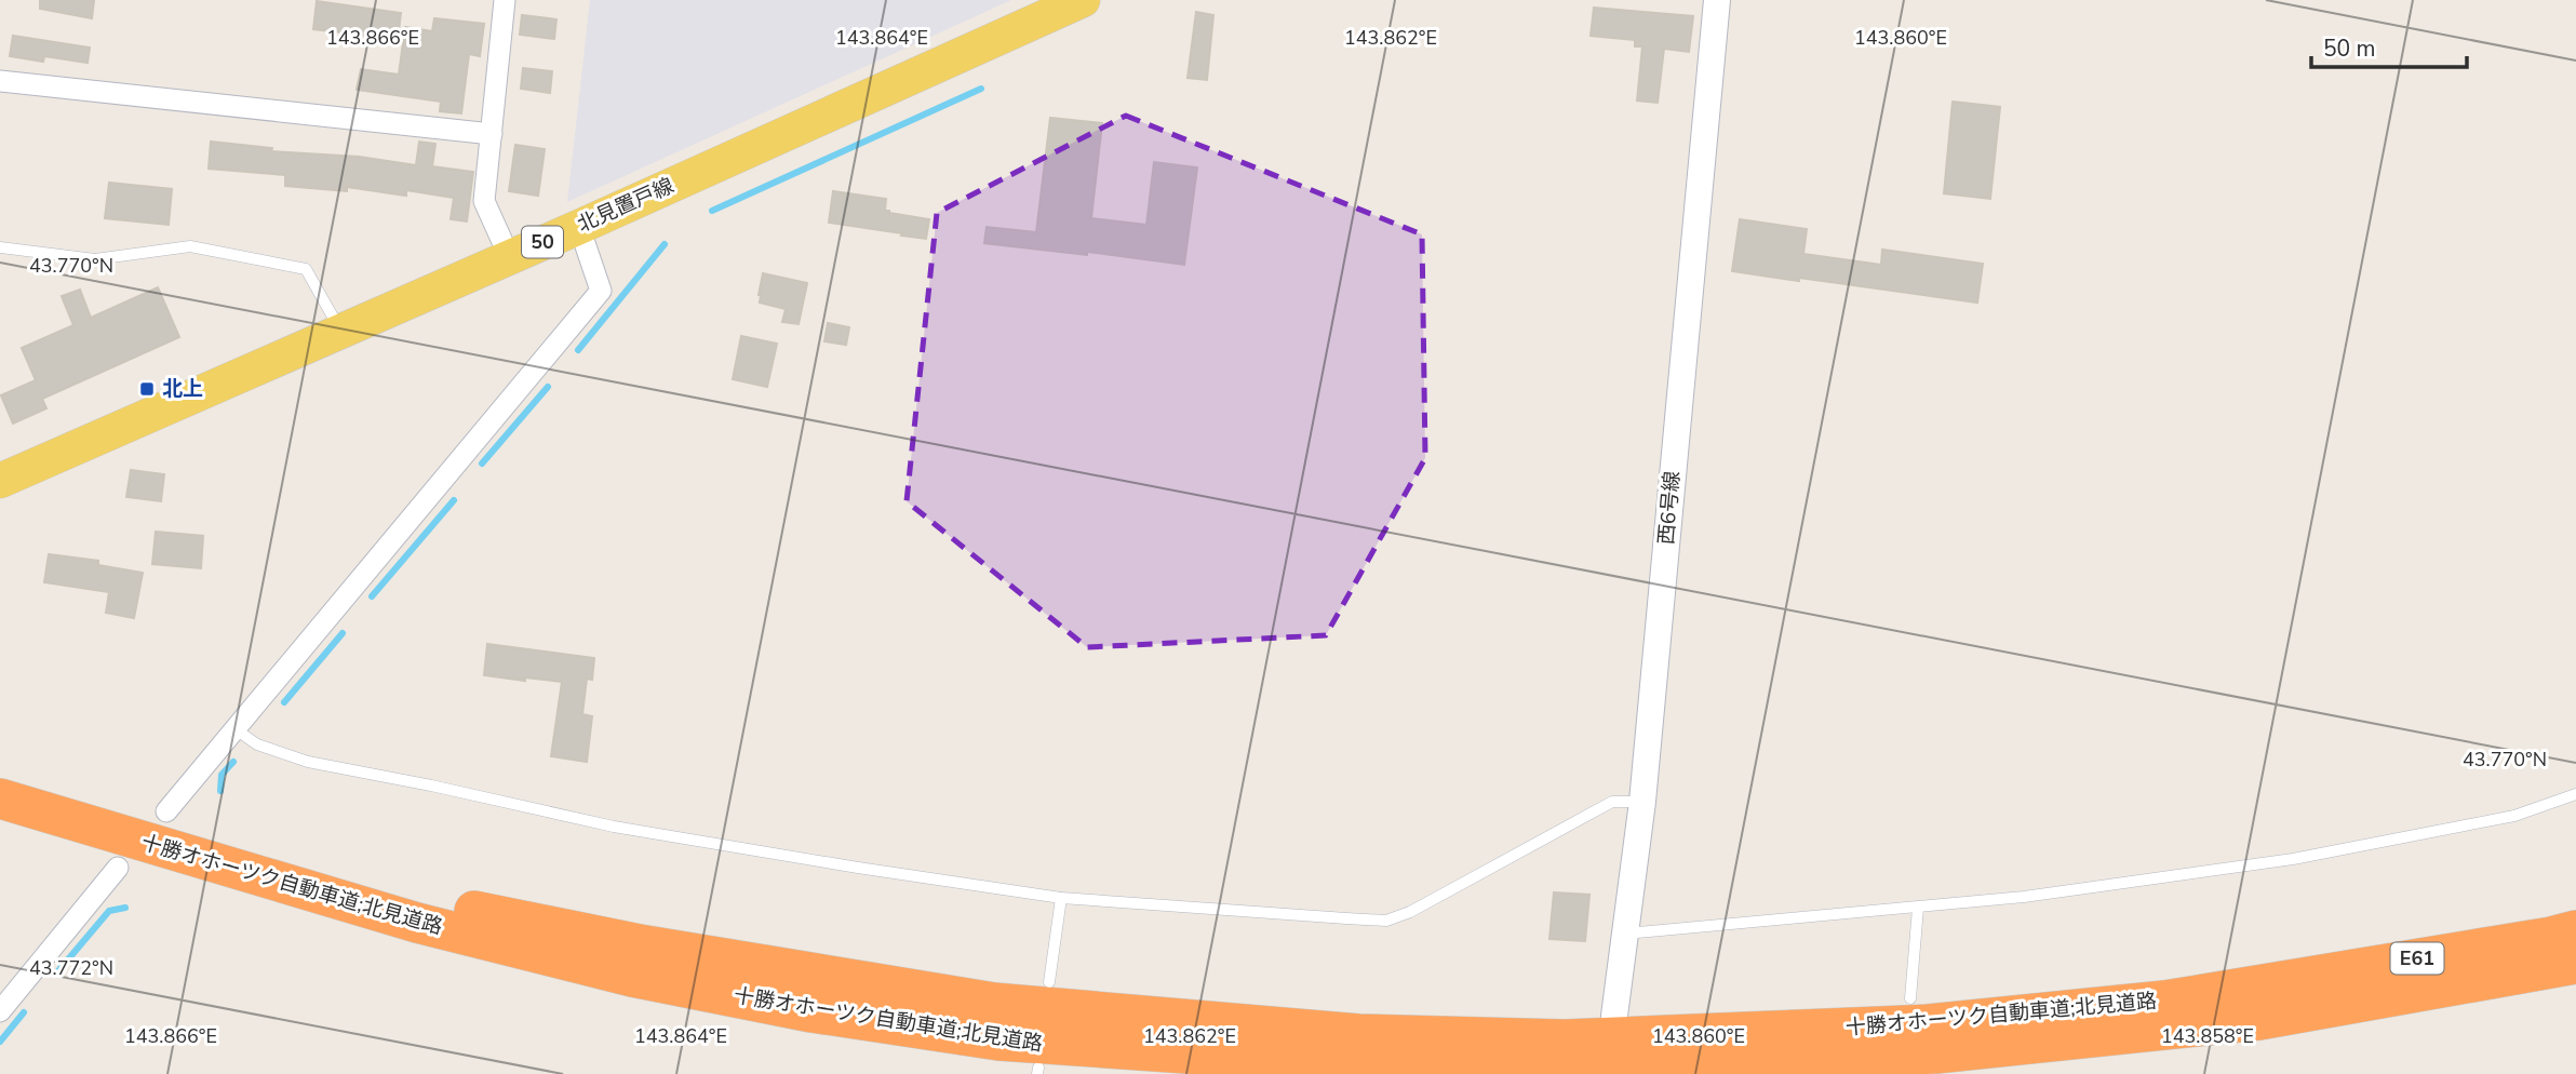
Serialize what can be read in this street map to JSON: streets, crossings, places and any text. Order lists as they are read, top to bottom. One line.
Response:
{"streets":{"highway":["十勝オホーツク自動車道;北見道路","E61"],"main road":["北見置戸線","50"],"street":["西6号線"]},"places":{"transit":["北上"]},"scale_bar":"50 m","coordinates":["143.866°E","143.864°E","143.862°E","143.860°E","43.770°N","43.772°N","143.858°E"]}
